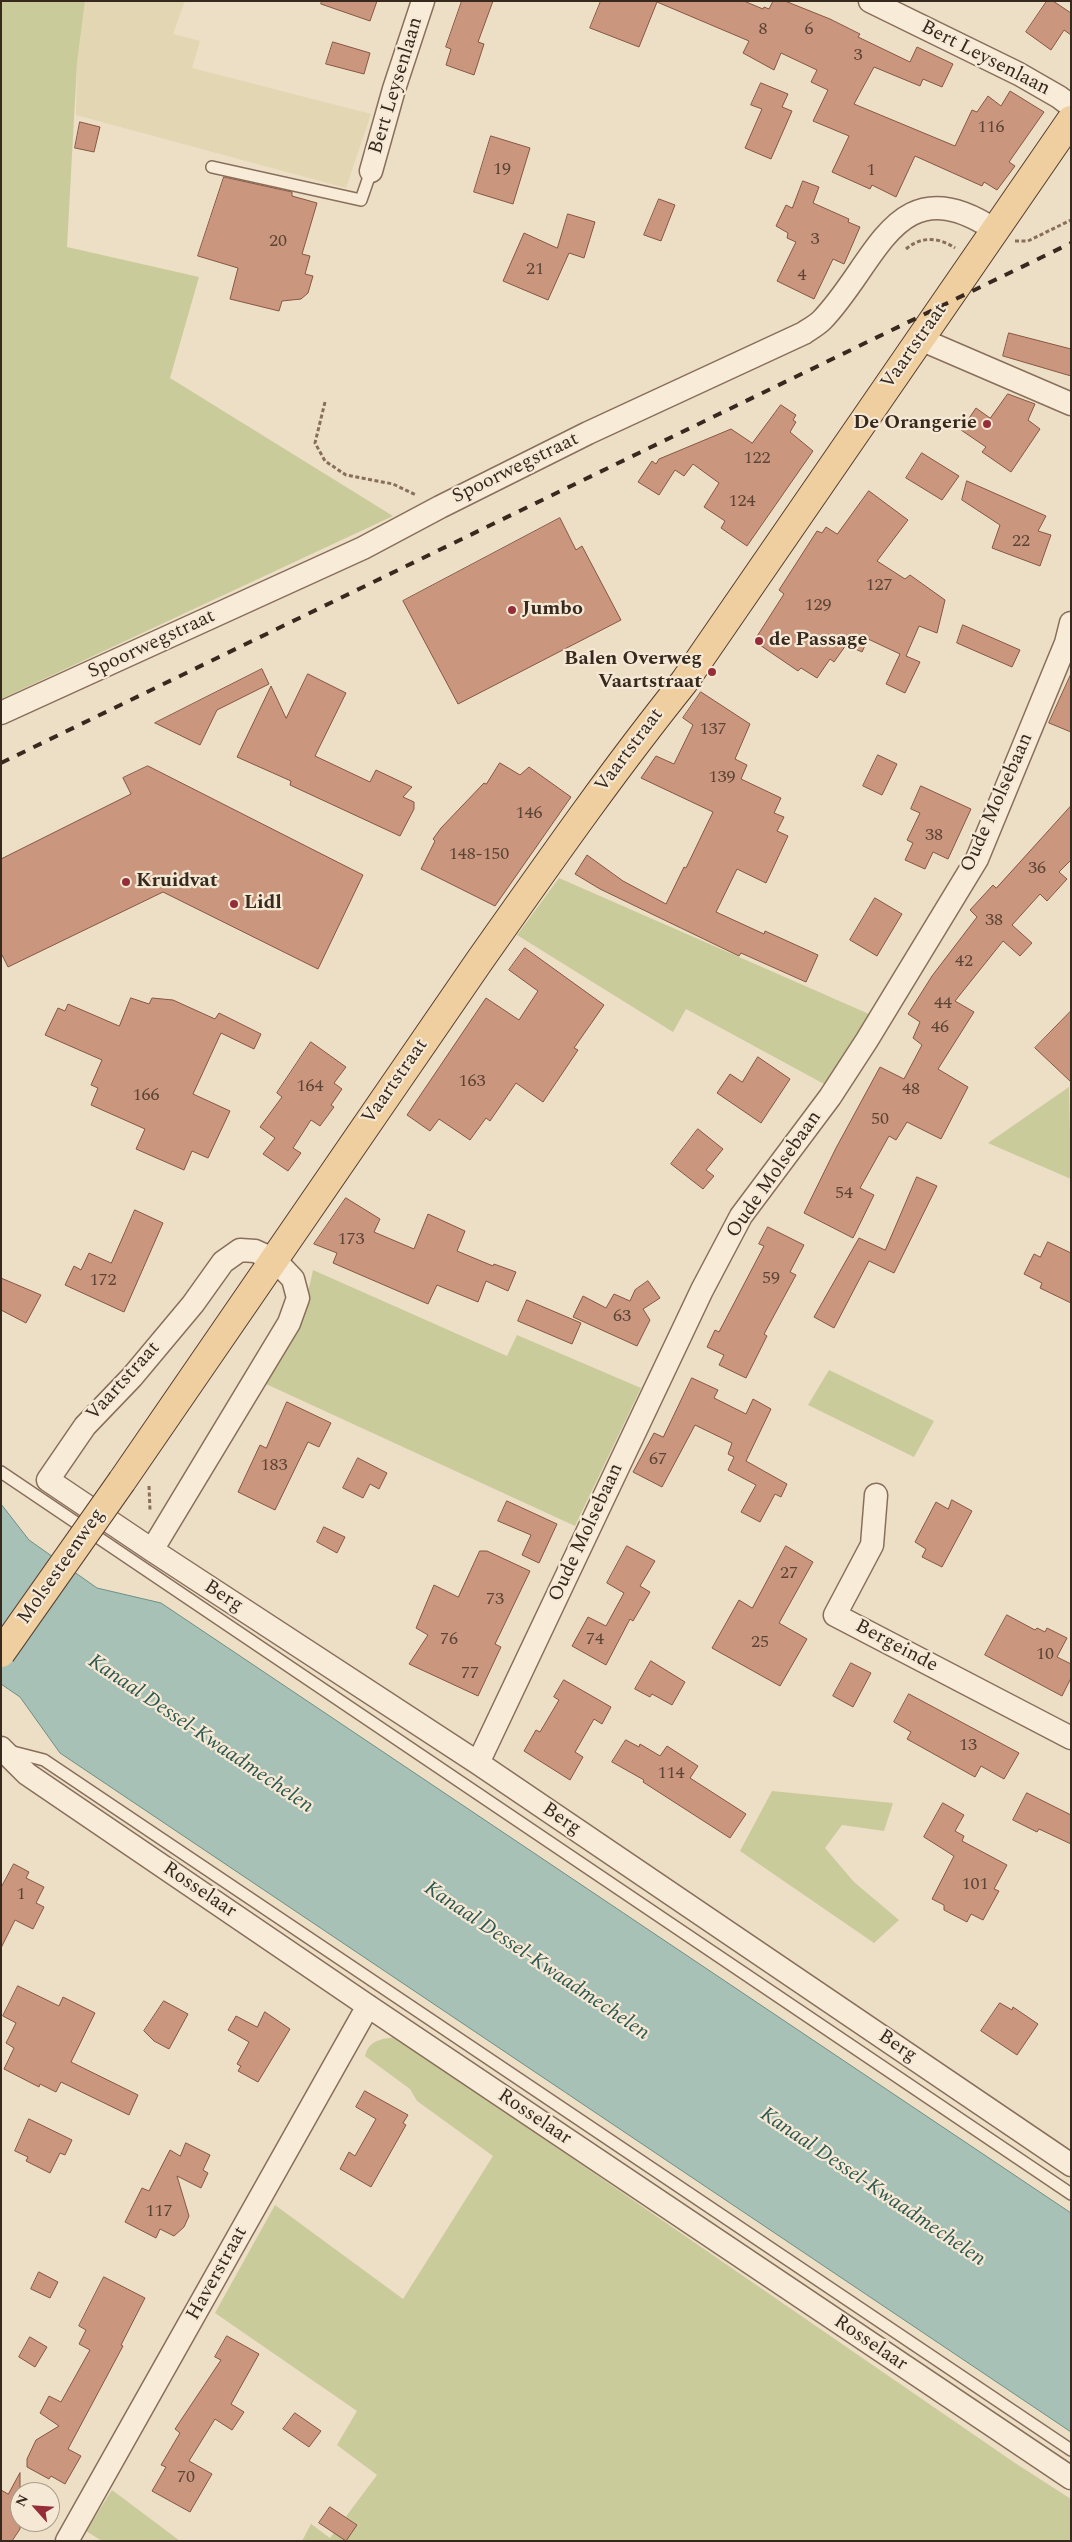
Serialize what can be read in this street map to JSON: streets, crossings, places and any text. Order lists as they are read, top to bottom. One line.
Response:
{"streets":{"main road":["Vaartstraat","Molsesteenweg"],"street":["Bert Leysenlaan","Spoorwegstraat","Oude Molsebaan","Berg","Bergeinde","Rosselaar","Haverstraat"]},"crossings":[["Vaartstraat","Spoorwegstraat"],["Vaartstraat","Molsesteenweg"],["Vaartstraat","Berg"],["Oude Molsebaan","Berg"],["Rosselaar","Haverstraat"]],"water":["Kanaal Dessel-Kwaadmechelen"],"places":["De Orangerie","Jumbo","de Passage","Balen Overweg Vaartstraat","Kruidvat","Lidl"],"house_numbers":["8","6","3","116","19","1","3","20","21","4","122","124","22","127","129","137","139","146","38","148-150","36","38","42","44","46","163","164","48","166","50","54","173","59","172","63","67","183","27","73","76","74","25","10","77","13","114","101","1","117","70"],"north":"top left"}
